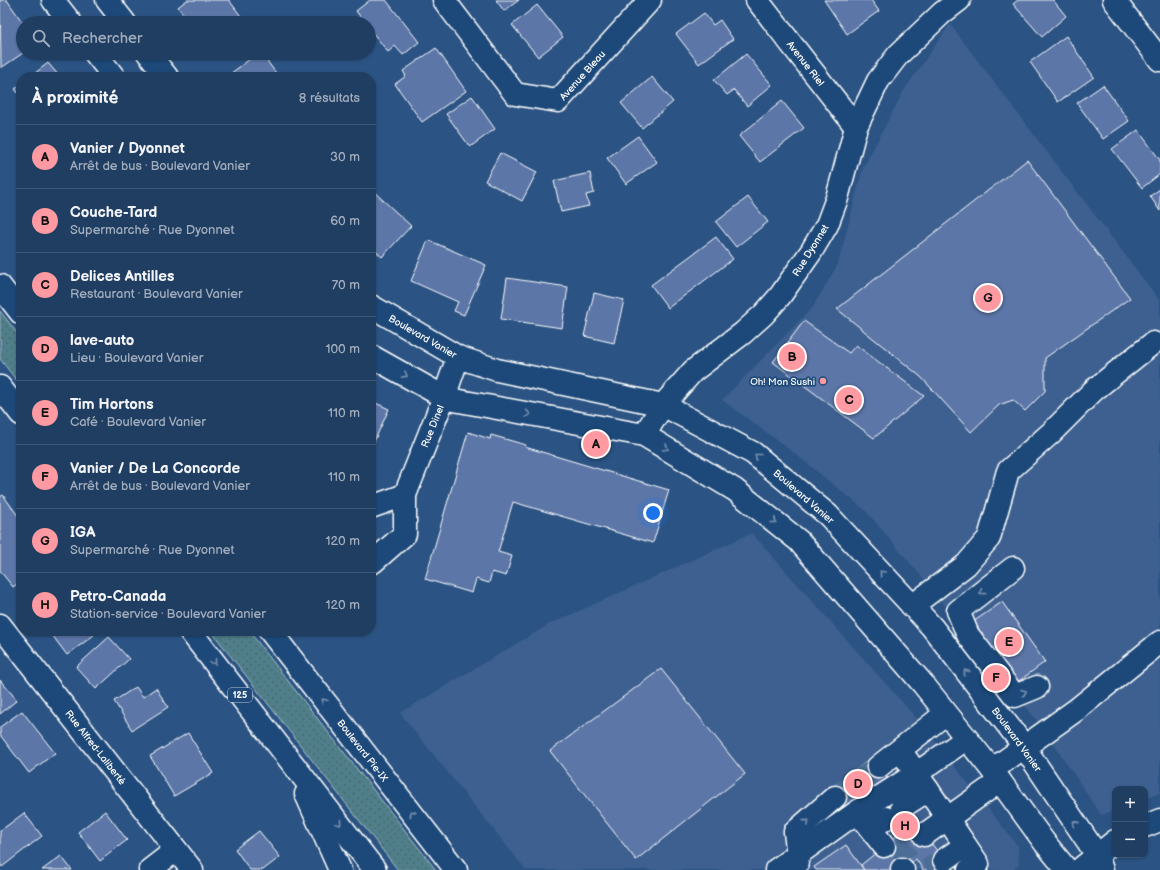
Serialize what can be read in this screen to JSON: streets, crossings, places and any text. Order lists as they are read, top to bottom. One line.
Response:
{"streets":{"main road":["Avenue Riel","Avenue Bleau","Rue Dyonnet","Boulevard Vanier","Rue Dinel","125","Rue Alfred-Laliberté","Boulevard Pie-IX"]},"crossings":[["Avenue Riel","Rue Dyonnet"],["Rue Dyonnet","Boulevard Vanier"],["Boulevard Vanier","Rue Dinel"]],"places":["Oh! Mon Sushi"],"page":{"search":"Rechercher","heading":["À proximité","8 résultats"],"list":[{"mark":"A","name":"Vanier / Dyonnet","note":"Arrêt de bus · Boulevard Vanier","value":"30 m"},{"mark":"B","name":"Couche-Tard","note":"Supermarché · Rue Dyonnet","value":"60 m"},{"mark":"C","name":"Delices Antilles","note":"Restaurant · Boulevard Vanier","value":"70 m"},{"mark":"D","name":"lave-auto","note":"Lieu · Boulevard Vanier","value":"100 m"},{"mark":"E","name":"Tim Hortons","note":"Café · Boulevard Vanier","value":"110 m"},{"mark":"F","name":"Vanier / De La Concorde","note":"Arrêt de bus · Boulevard Vanier","value":"110 m"},{"mark":"G","name":"IGA","note":"Supermarché · Rue Dyonnet","value":"120 m"},{"mark":"H","name":"Petro-Canada","note":"Station-service · Boulevard Vanier","value":"120 m"}],"pins":["G","B","C","A","E","F","D","H"],"map_buttons":["+","−"]}}
